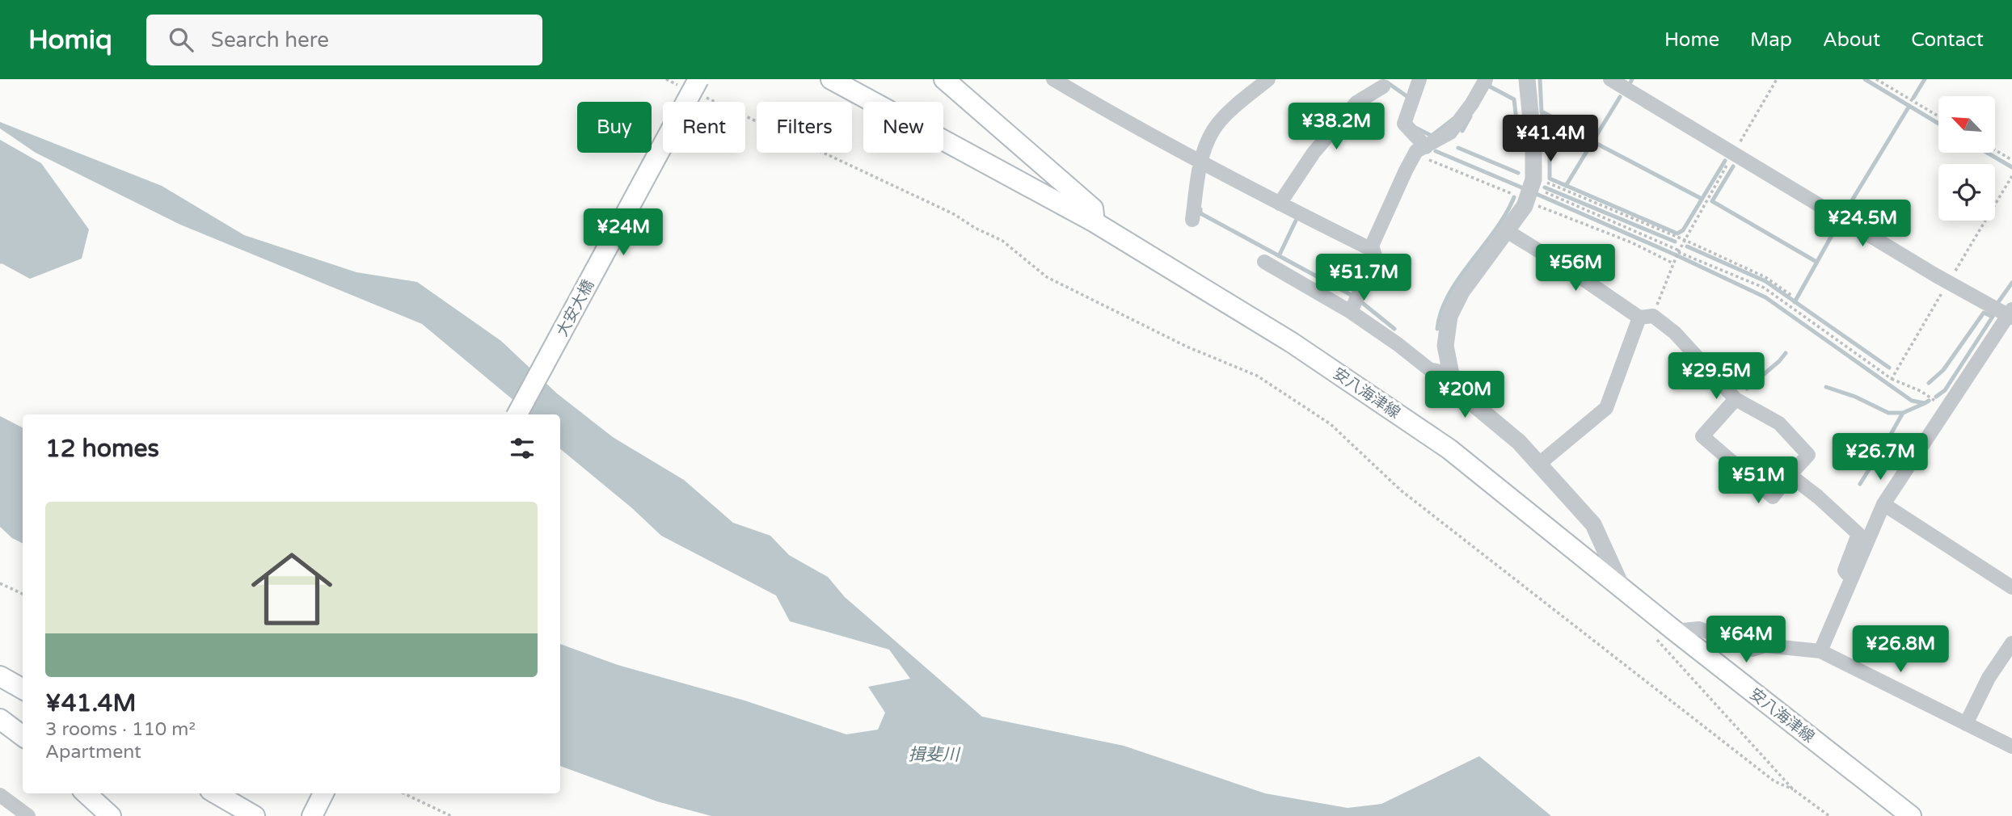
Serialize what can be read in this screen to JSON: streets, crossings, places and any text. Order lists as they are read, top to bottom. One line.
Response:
{"streets":{"main road":["大安大橋","安八海津線"]},"water":["揖斐川"],"north":"top left","page":{"header":"Homiq","search":"Search here","nav":["Home","Map","About","Contact"],"chip":["Buy","Rent","Filters","New"],"price":["¥38.2M","¥41.4M","¥24.5M","¥24M","¥56M","¥51.7M","¥29.5M","¥20M","¥26.7M","¥51M","¥64M","¥26.8M"],"heading":"12 homes","list":[{"name":"¥41.4M","note":"3 rooms · 110 m² · Apartment"}]}}
